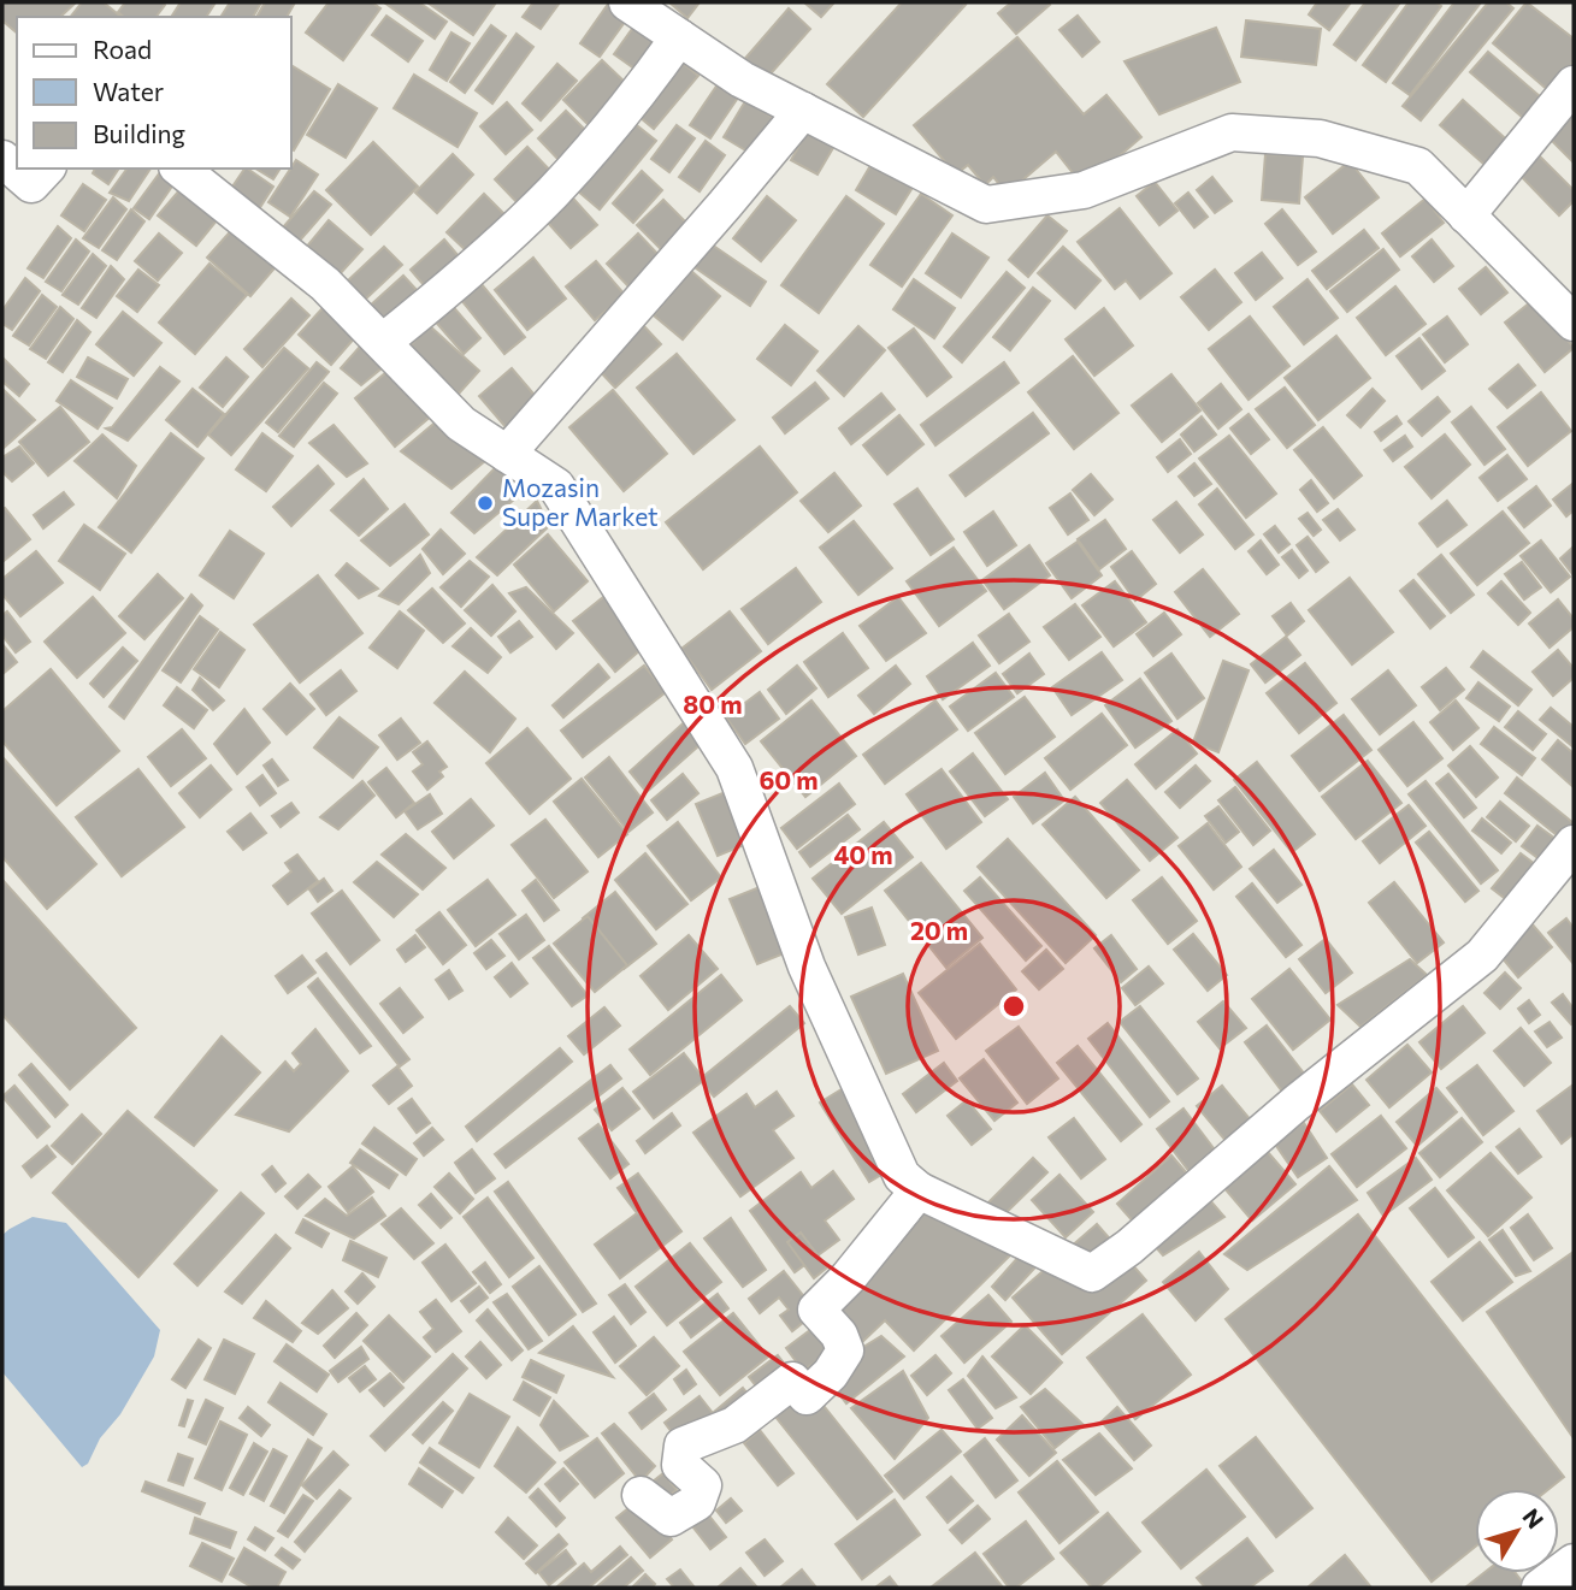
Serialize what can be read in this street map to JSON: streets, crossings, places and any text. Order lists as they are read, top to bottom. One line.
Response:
{"places":["Mozasin Super Market"],"legend":["Road","Water","Building"],"north":"top right","rings":["80 m","60 m","40 m","20 m"]}
